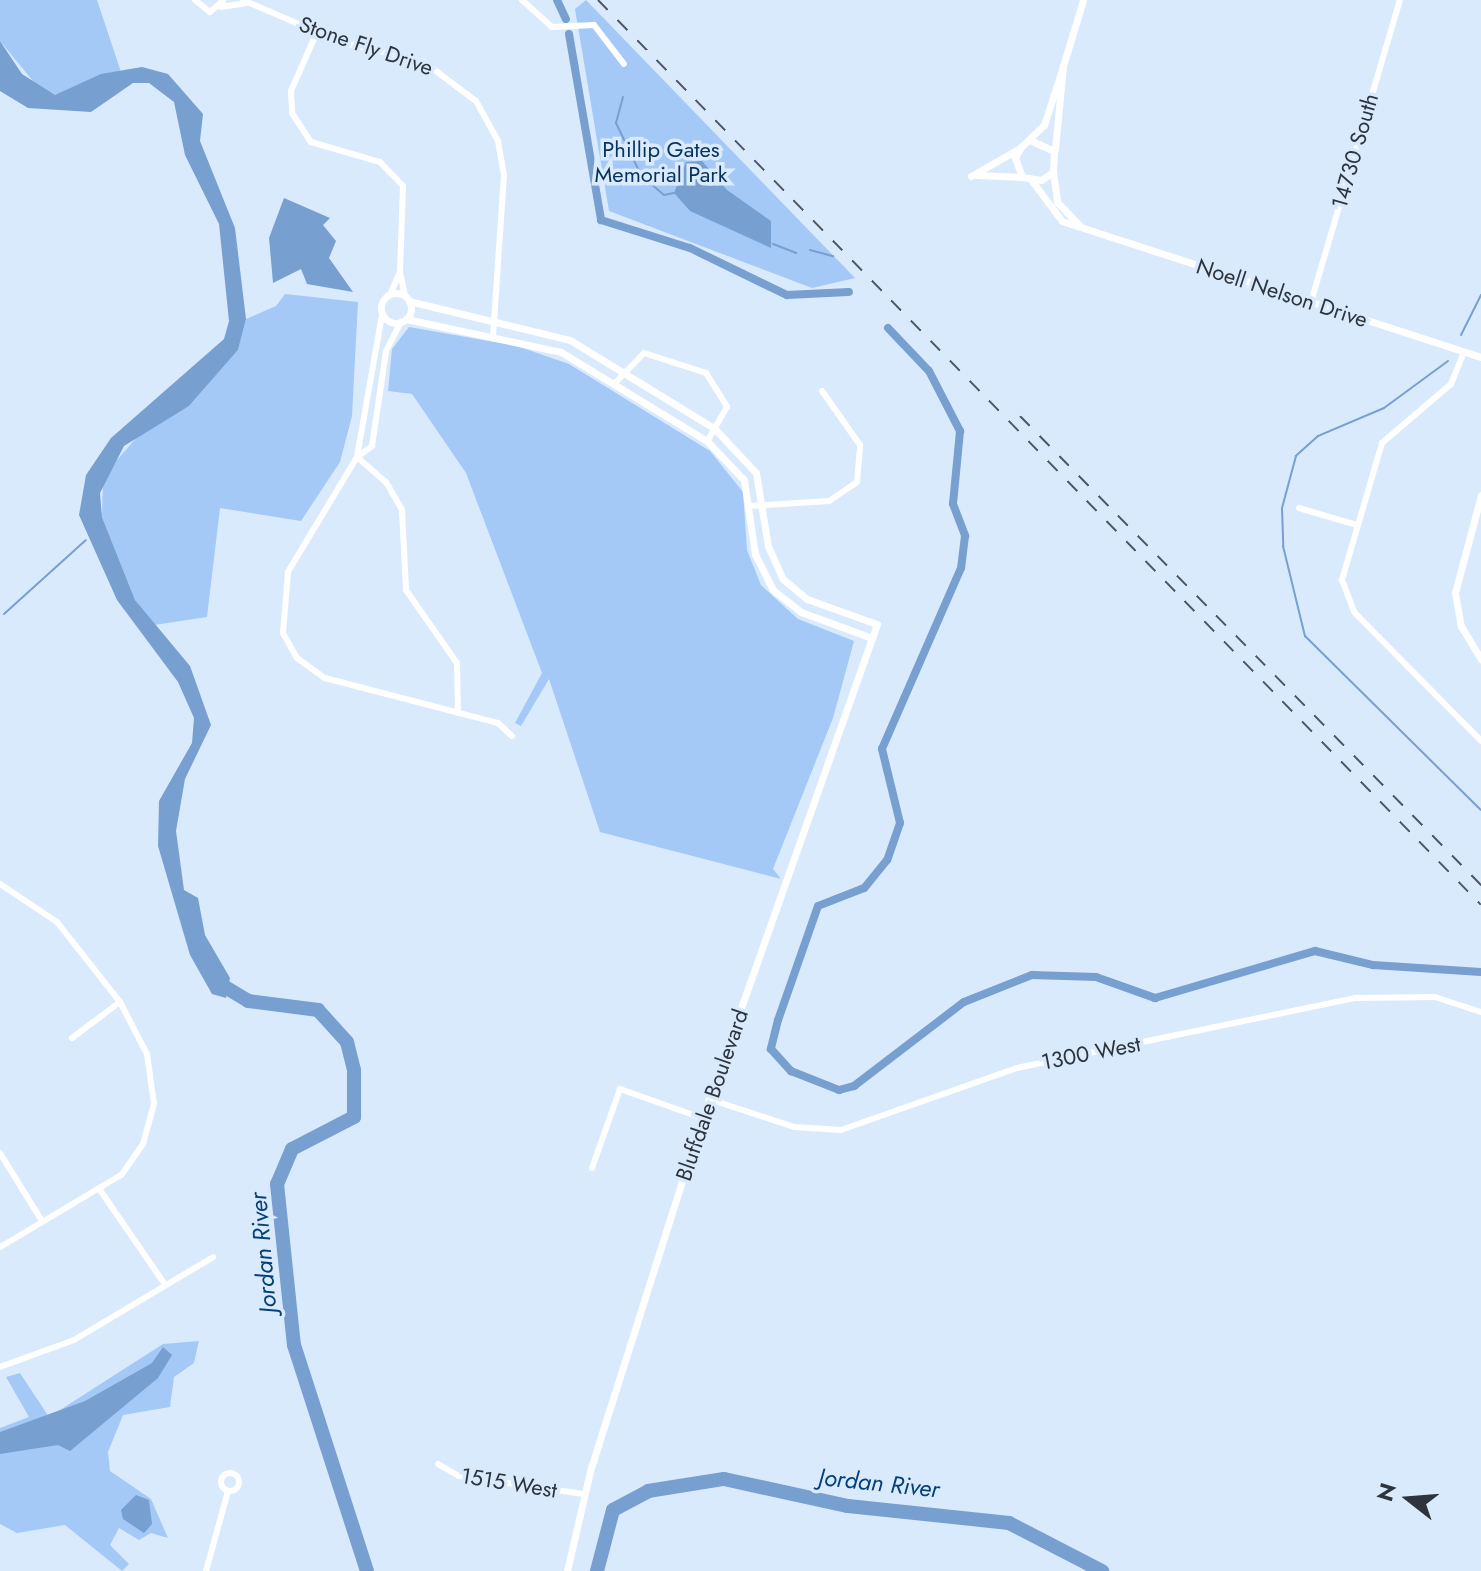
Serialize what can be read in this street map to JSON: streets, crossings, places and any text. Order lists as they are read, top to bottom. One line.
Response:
{"streets":{"street":["Stone Fly Drive","14730 South","Noell Nelson Drive","1300 West","Bluffdale Boulevard","1515 West"]},"crossings":[["14730 South","Noell Nelson Drive"],["1300 West","Bluffdale Boulevard"],["Bluffdale Boulevard","1515 West"]],"water":["Jordan River"],"parks":["Phillip Gates Memorial Park"],"north":"left"}
